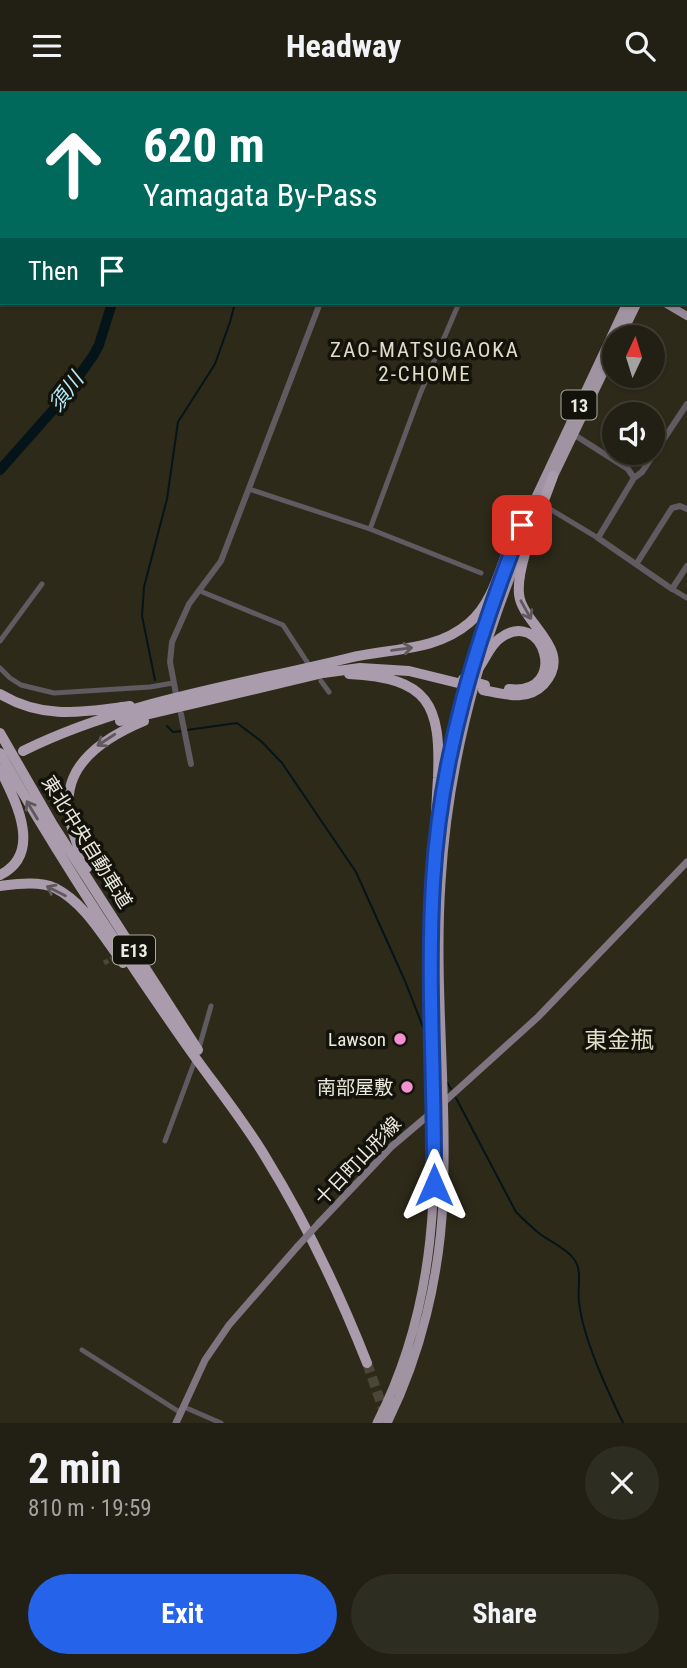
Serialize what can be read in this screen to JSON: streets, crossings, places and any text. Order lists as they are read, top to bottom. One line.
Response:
{"streets":{"highway":["13","東北中央自動車道","E13"],"main road":["十日町山形線"]},"crossings":[["13","十日町山形線"]],"districts":["ZAO-MATSUGAOKA 2-CHOME","東金瓶"],"water":["須川"],"places":["Lawson","南部屋敷"],"north":"top","page":{"header":"Headway","turn":["620 m","Yamagata By-Pass"],"then":"Then","heading":["2 min","810 m · 19:59"],"buttons":["Exit","Share"]}}
